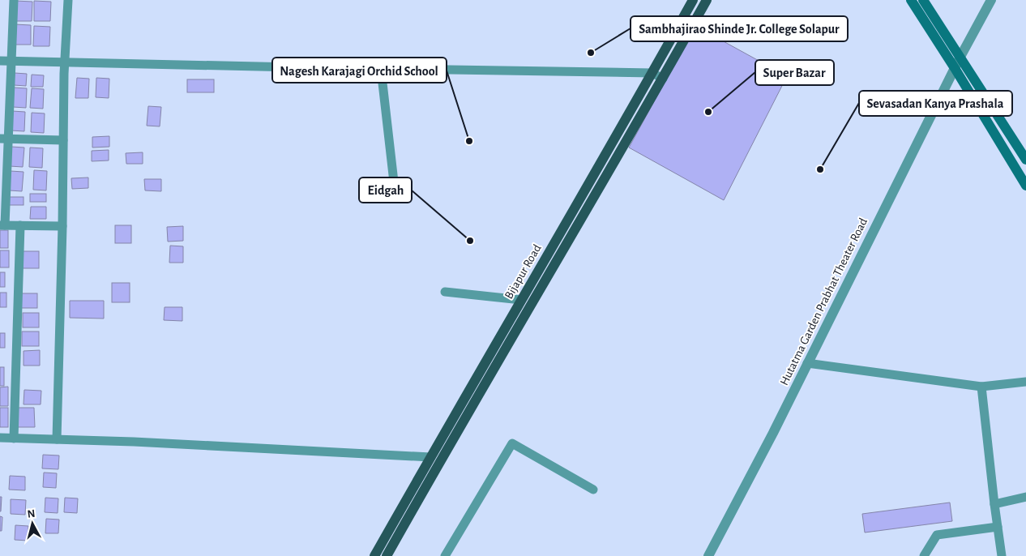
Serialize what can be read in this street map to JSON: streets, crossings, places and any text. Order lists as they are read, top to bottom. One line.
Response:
{"streets":{"main road":["Bijapur Road"],"street":["Hutatma Garden Prabhat Theater Road"]},"places":["Sambhajirao Shinde Jr. College Solapur","Super Bazar","Nagesh Karajagi Orchid School","Sevasadan Kanya Prashala","Eidgah"],"north":"top"}
